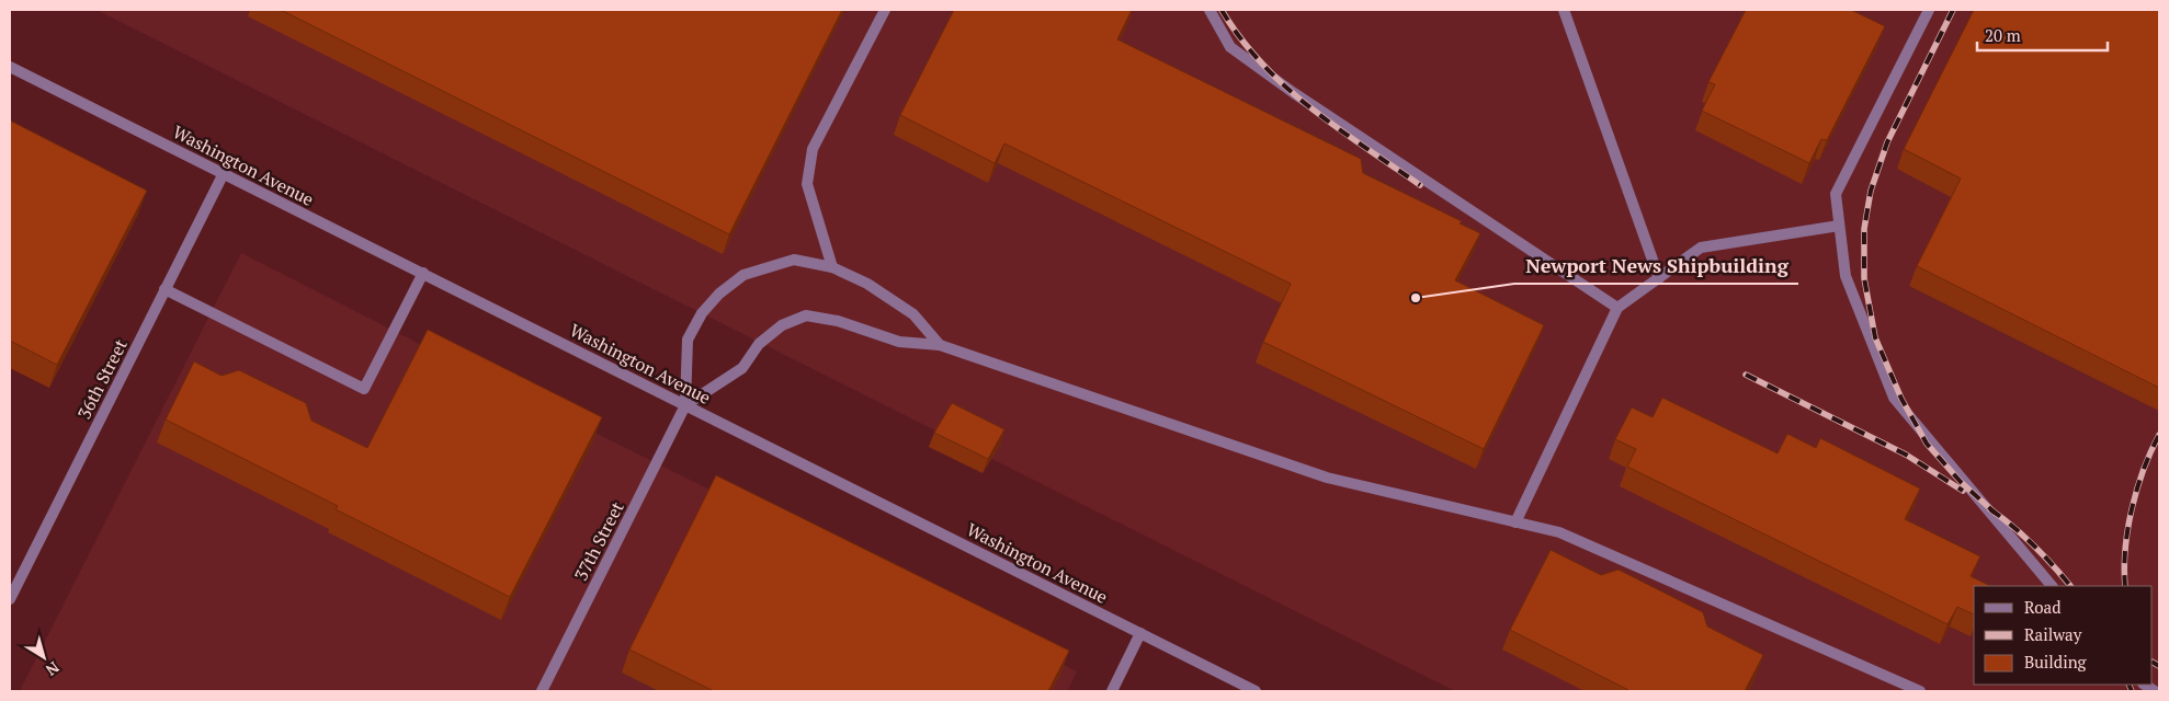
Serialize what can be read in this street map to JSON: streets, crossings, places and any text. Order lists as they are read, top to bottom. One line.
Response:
{"streets":{"street":["Washington Avenue","36th Street","37th Street"]},"crossings":[["Washington Avenue","36th Street"],["Washington Avenue","37th Street"]],"places":["Newport News Shipbuilding"],"legend":["Road","Railway","Building"],"scale_bar":"20 m","north":"bottom right"}
